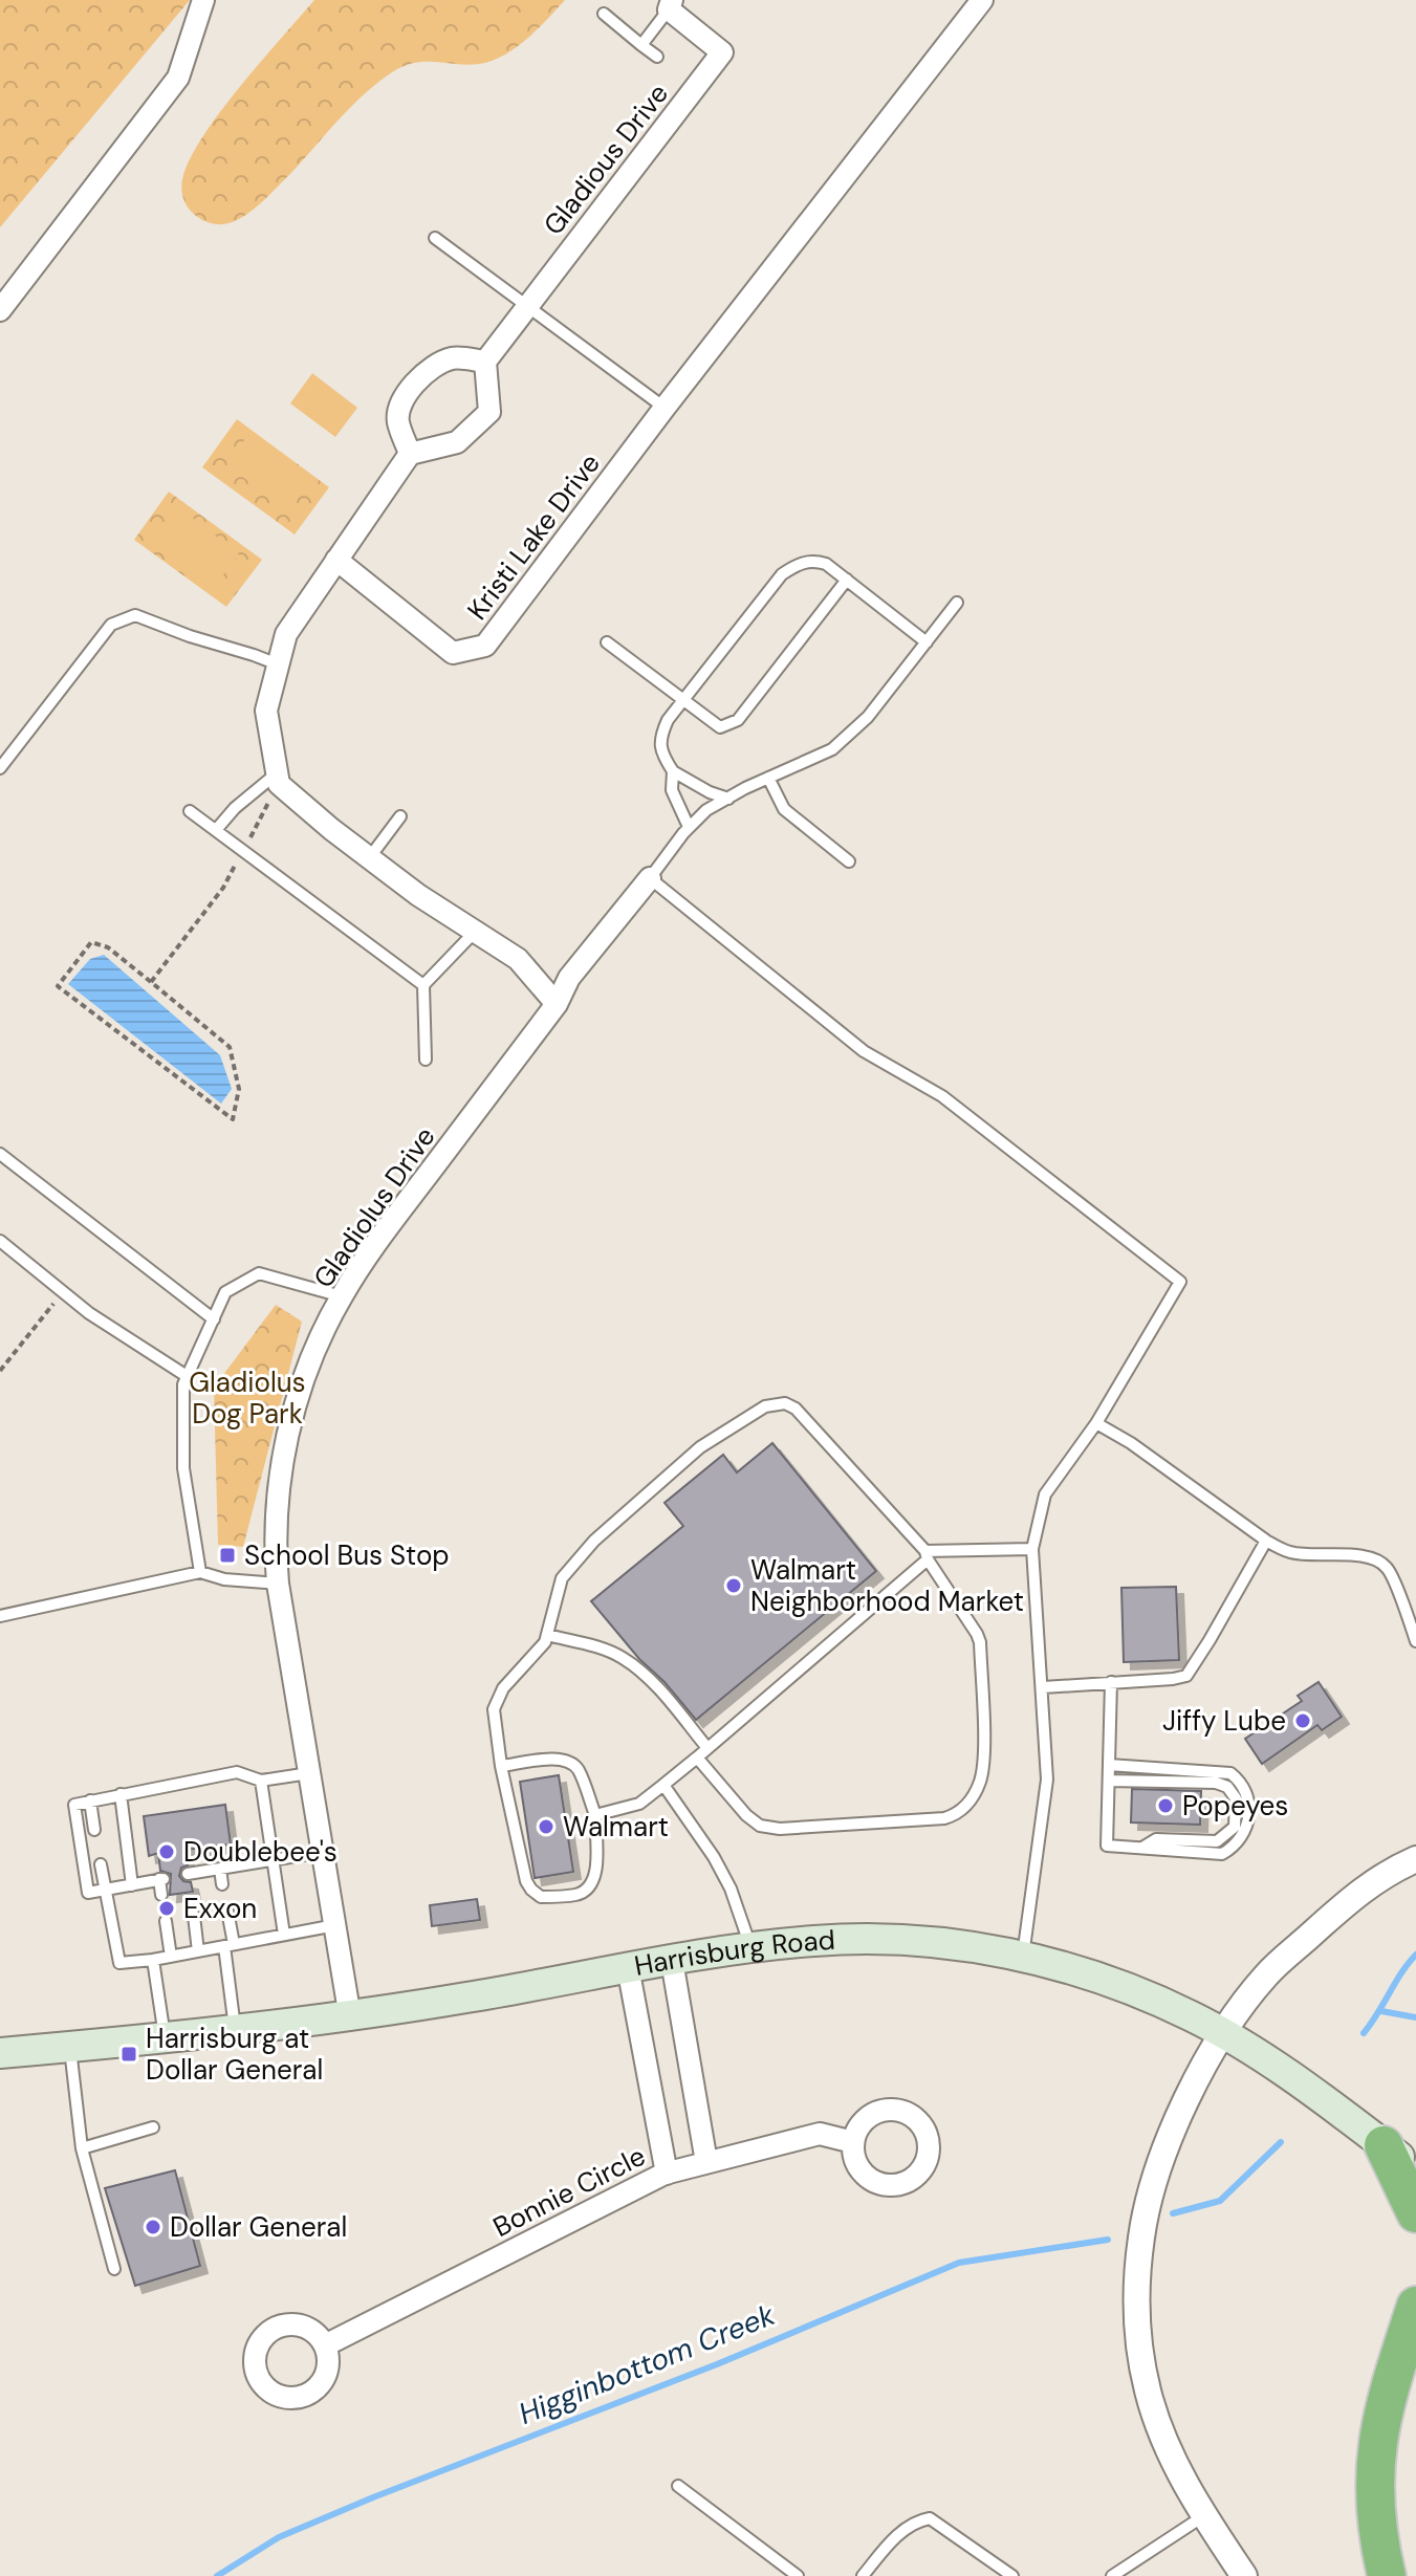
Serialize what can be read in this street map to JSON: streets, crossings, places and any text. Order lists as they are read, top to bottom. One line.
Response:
{"streets":{"main road":["Harrisburg Road"],"street":["Gladious Drive","Kristi Lake Drive","Gladiolus Drive","Bonnie Circle"]},"crossings":[["Gladiolus Drive","Harrisburg Road"]],"water":["Higginbottom Creek"],"parks":["Gladiolus Dog Park"],"places":{"transit":["School Bus Stop","Harrisburg at Dollar General"],"other":["Walmart Neighborhood Market","Jiffy Lube","Popeyes","Walmart","Doublebee's","Exxon","Dollar General"]}}
